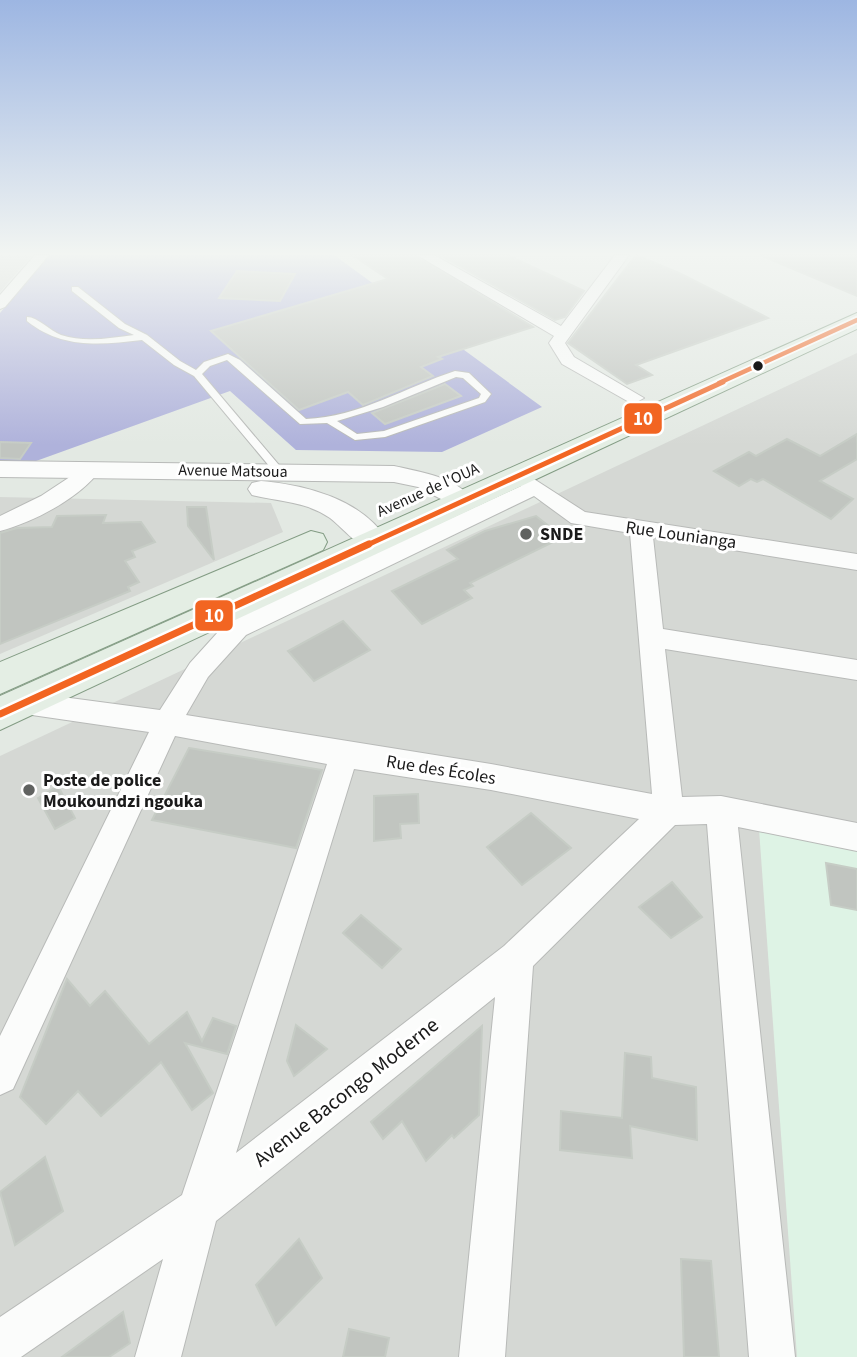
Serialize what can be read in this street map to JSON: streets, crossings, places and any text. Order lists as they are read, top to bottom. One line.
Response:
{"streets":{"main road":["Avenue de l'OUA"],"street":["Avenue Matsoua","Rue Lounianga","Rue des Écoles","Avenue Bacongo Moderne"]},"crossings":[["Avenue Matsoua","Avenue de l'OUA"],["Avenue de l'OUA","Rue Lounianga"],["Avenue de l'OUA","Rue des Écoles"],["Rue des Écoles","Avenue Bacongo Moderne"]],"places":["SNDE","Poste de police Moukoundzi ngouka"],"lines":["transit line 10"]}
